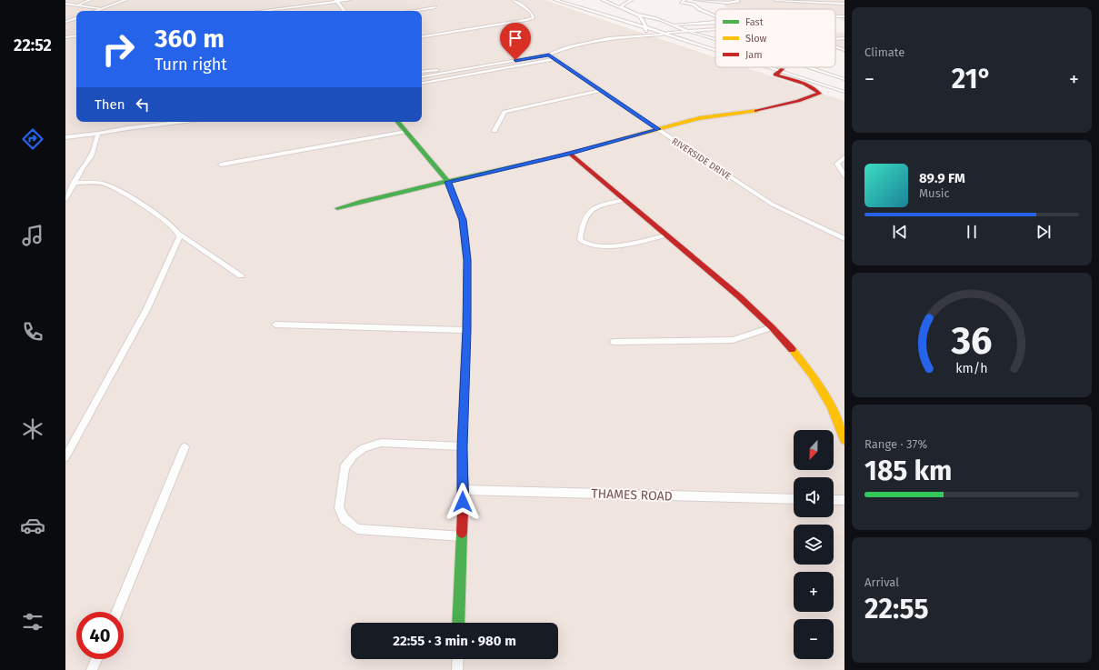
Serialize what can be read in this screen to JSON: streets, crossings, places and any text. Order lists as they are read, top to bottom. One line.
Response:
{"streets":{"street":["RIVERSIDE DRIVE","THAMES ROAD"]},"legend":["Fast","Slow","Jam"],"north":"bottom","page":{"tabs":"22:52","tile":["Climate",["Range · 37%","185 km"],["Arrival","22:55"]],"turn":["360 m","Turn right"],"heat":["−","21°","+"],"then":"Then","song":["89.9 FM","Music"],"map_buttons":["+","−"],"limit":"40","trip":"22:55 · 3 min · 980 m","gauge":["36","km/h"]}}
